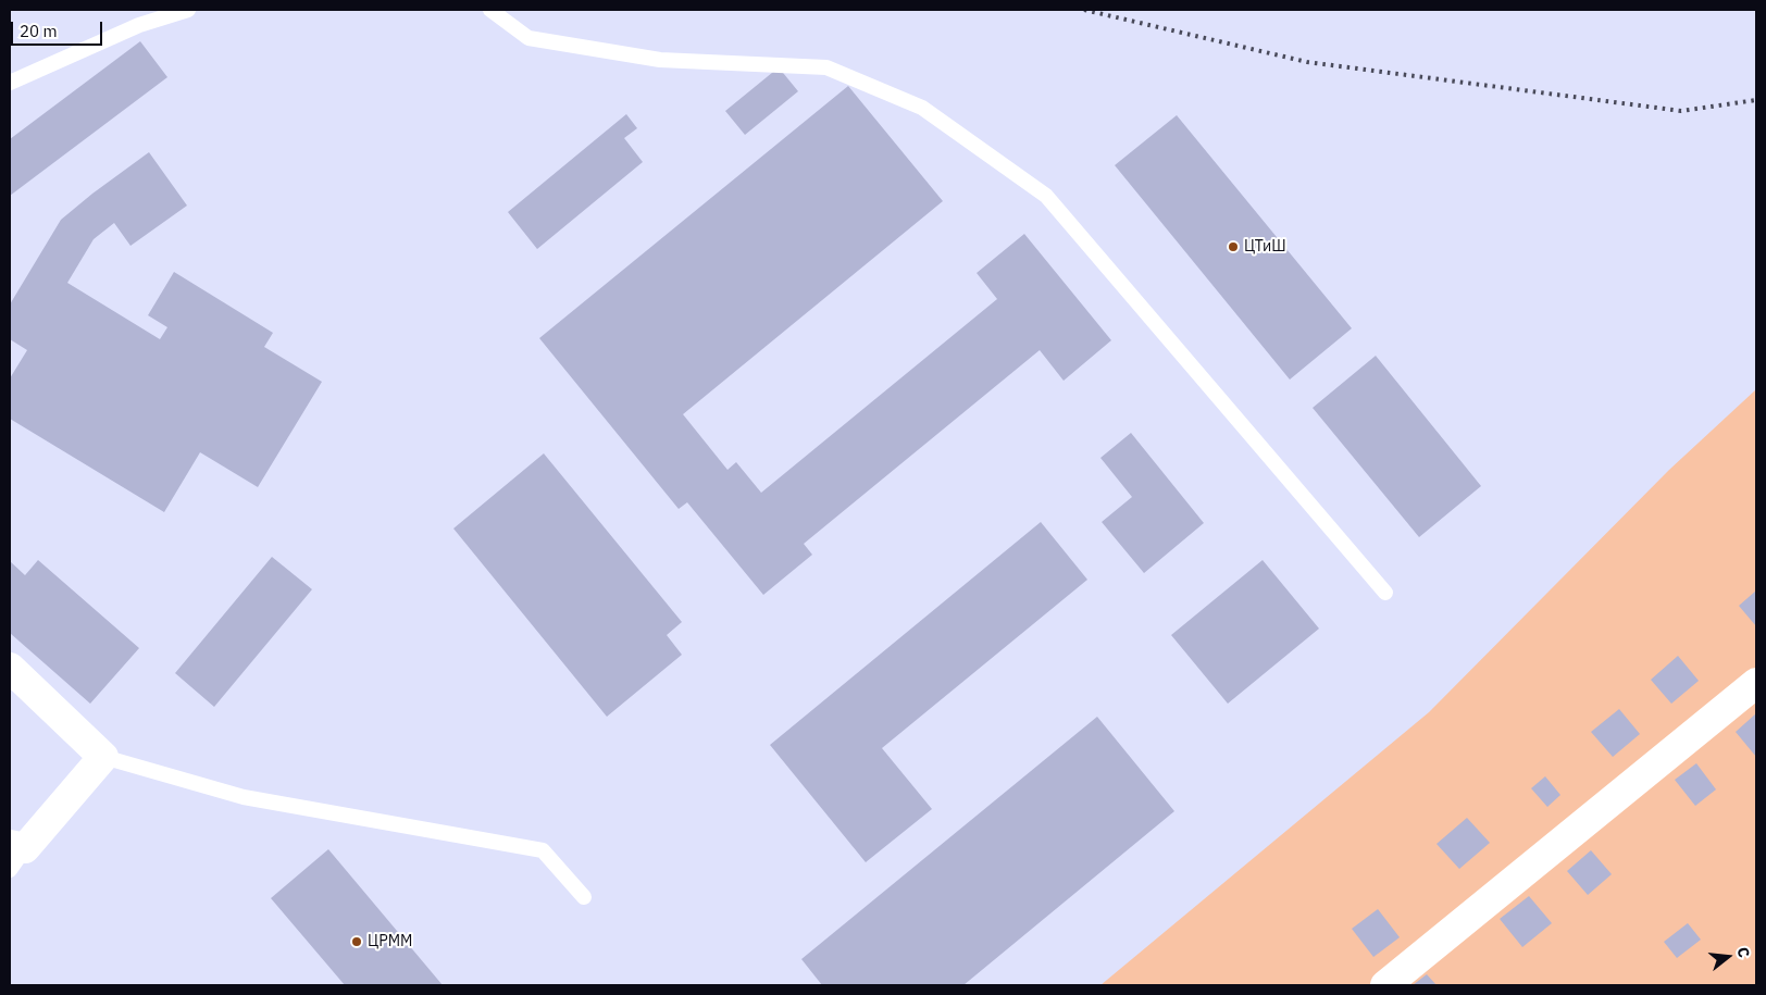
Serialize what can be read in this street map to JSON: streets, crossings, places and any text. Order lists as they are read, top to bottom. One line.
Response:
{"places":["ЦТиШ","ЦРММ"],"scale_bar":"20 m","north":"right"}
